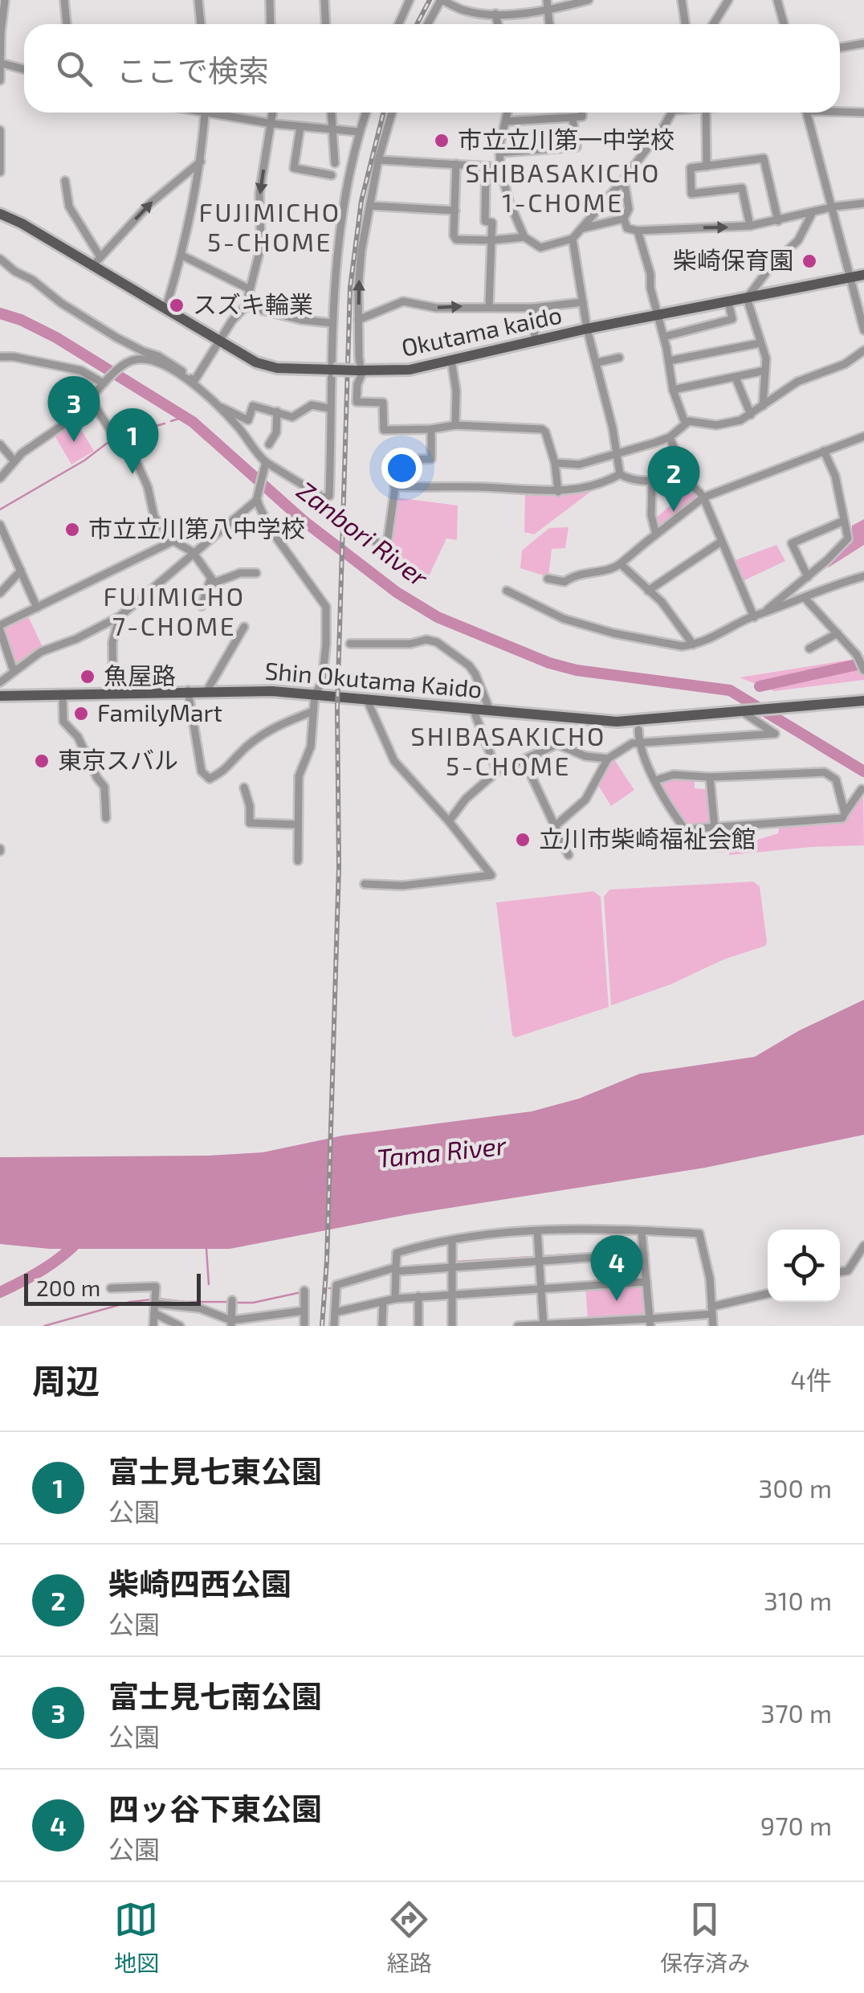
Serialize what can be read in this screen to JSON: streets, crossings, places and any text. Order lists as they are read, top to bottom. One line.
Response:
{"streets":{"main road":["Okutama kaido","Shin Okutama Kaido"]},"districts":["SHIBASAKICHO 1-CHOME","FUJIMICHO 5-CHOME","FUJIMICHO 7-CHOME","SHIBASAKICHO 5-CHOME"],"water":["Zanbori River","Tama River"],"places":["市立立川第一中学校","柴崎保育園","スズキ輪業","市立立川第八中学校","魚屋路","FamilyMart","東京スバル","立川市柴崎福祉会館"],"scale_bar":"200 m","page":{"search":"ここで検索","pins":["3","1","2","4"],"scale":"200 m","heading":["周辺","4件"],"list":[{"mark":"1","name":"富士見七東公園","note":"公園","value":"300 m"},{"mark":"2","name":"柴崎四西公園","note":"公園","value":"310 m"},{"mark":"3","name":"富士見七南公園","note":"公園","value":"370 m"},{"mark":"4","name":"四ッ谷下東公園","note":"公園","value":"970 m"}],"nav":["地図","経路","保存済み"]}}
